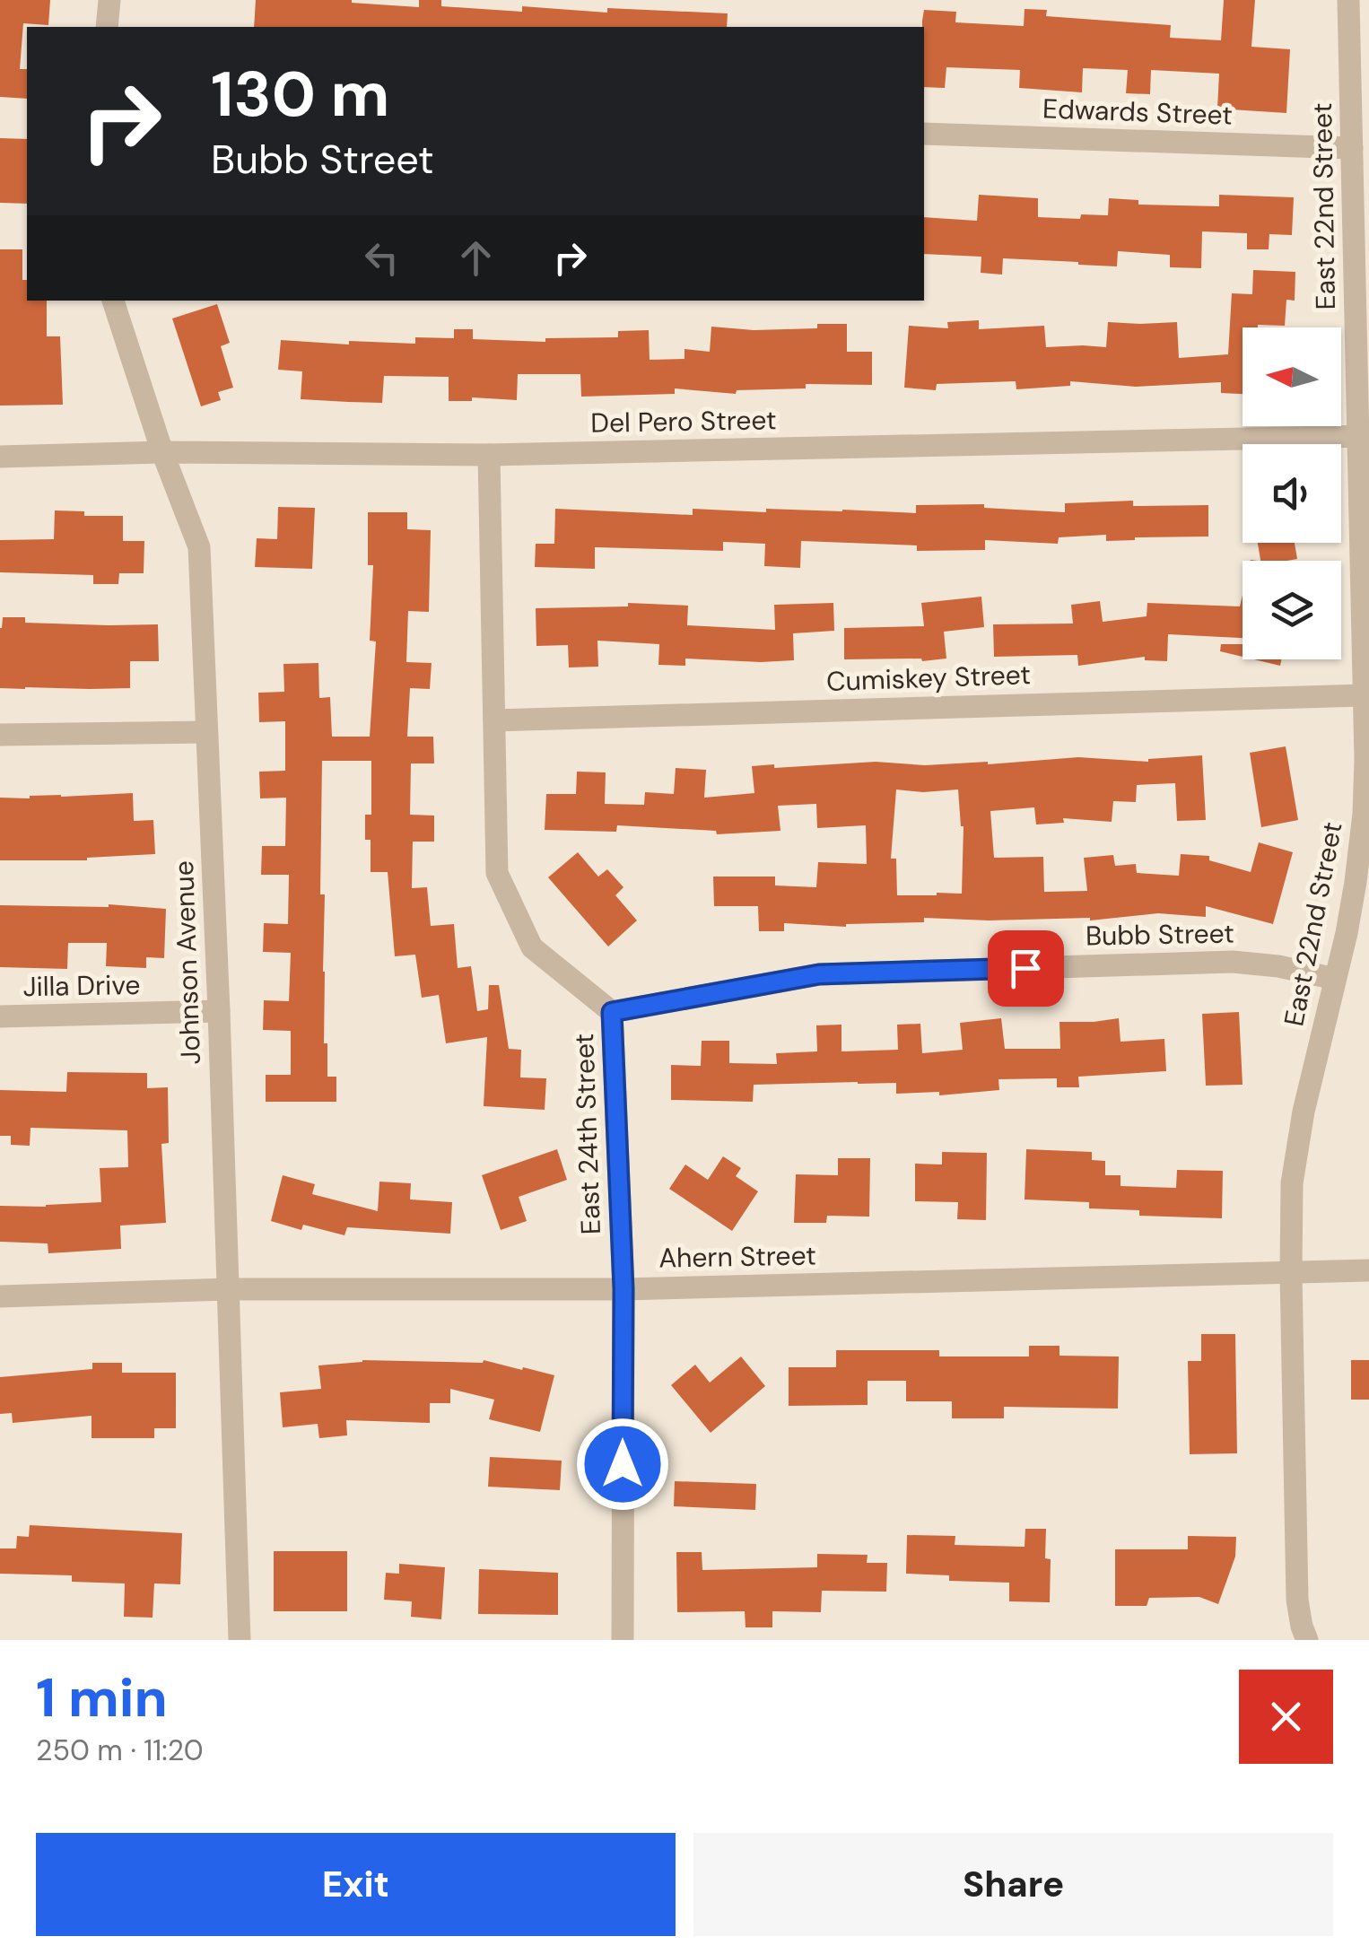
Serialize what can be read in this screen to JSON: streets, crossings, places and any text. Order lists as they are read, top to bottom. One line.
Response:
{"streets":{"street":["Edwards Street","East 22nd Street","Del Pero Street","Cumiskey Street","Bubb Street","Johnson Avenue","Jilla Drive","East 24th Street","Ahern Street"]},"crossings":[["Edwards Street","East 22nd Street"],["East 22nd Street","Del Pero Street"],["East 22nd Street","Cumiskey Street"],["East 22nd Street","Bubb Street"],["East 22nd Street","Ahern Street"],["Del Pero Street","Johnson Avenue"],["Del Pero Street","East 24th Street"],["Cumiskey Street","East 24th Street"],["Bubb Street","East 24th Street"],["Johnson Avenue","Jilla Drive"],["Johnson Avenue","Ahern Street"],["East 24th Street","Ahern Street"]],"north":"left","page":{"turn":["130 m","Bubb Street"],"heading":["1 min","250 m · 11:20"],"buttons":["Exit","Share"]}}
